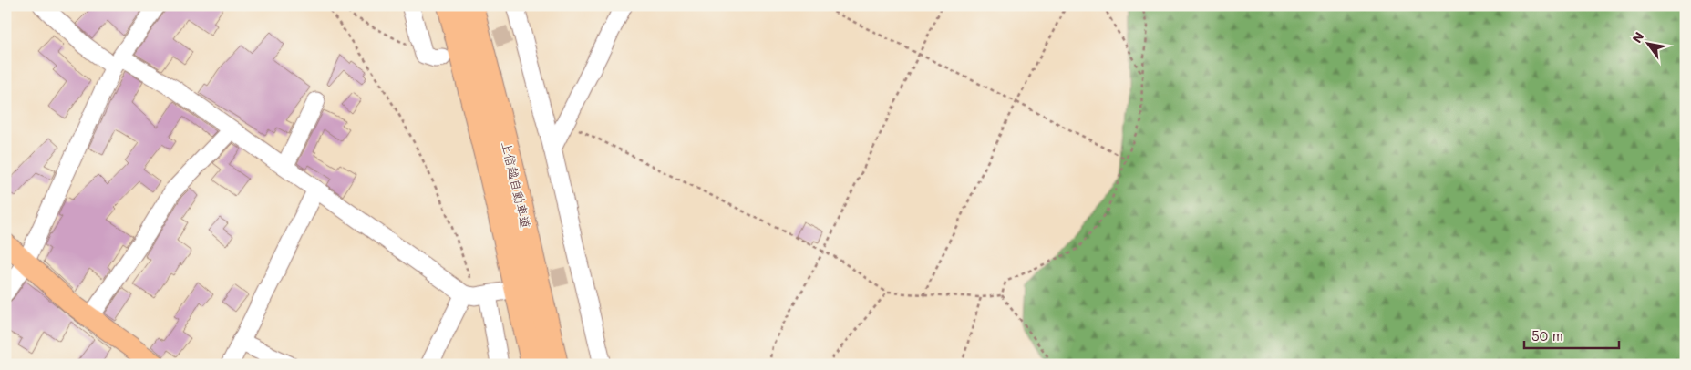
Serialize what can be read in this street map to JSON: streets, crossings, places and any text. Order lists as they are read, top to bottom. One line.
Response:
{"streets":{"highway":["上信越自動車道"]},"scale_bar":"50 m","north":"top left"}
